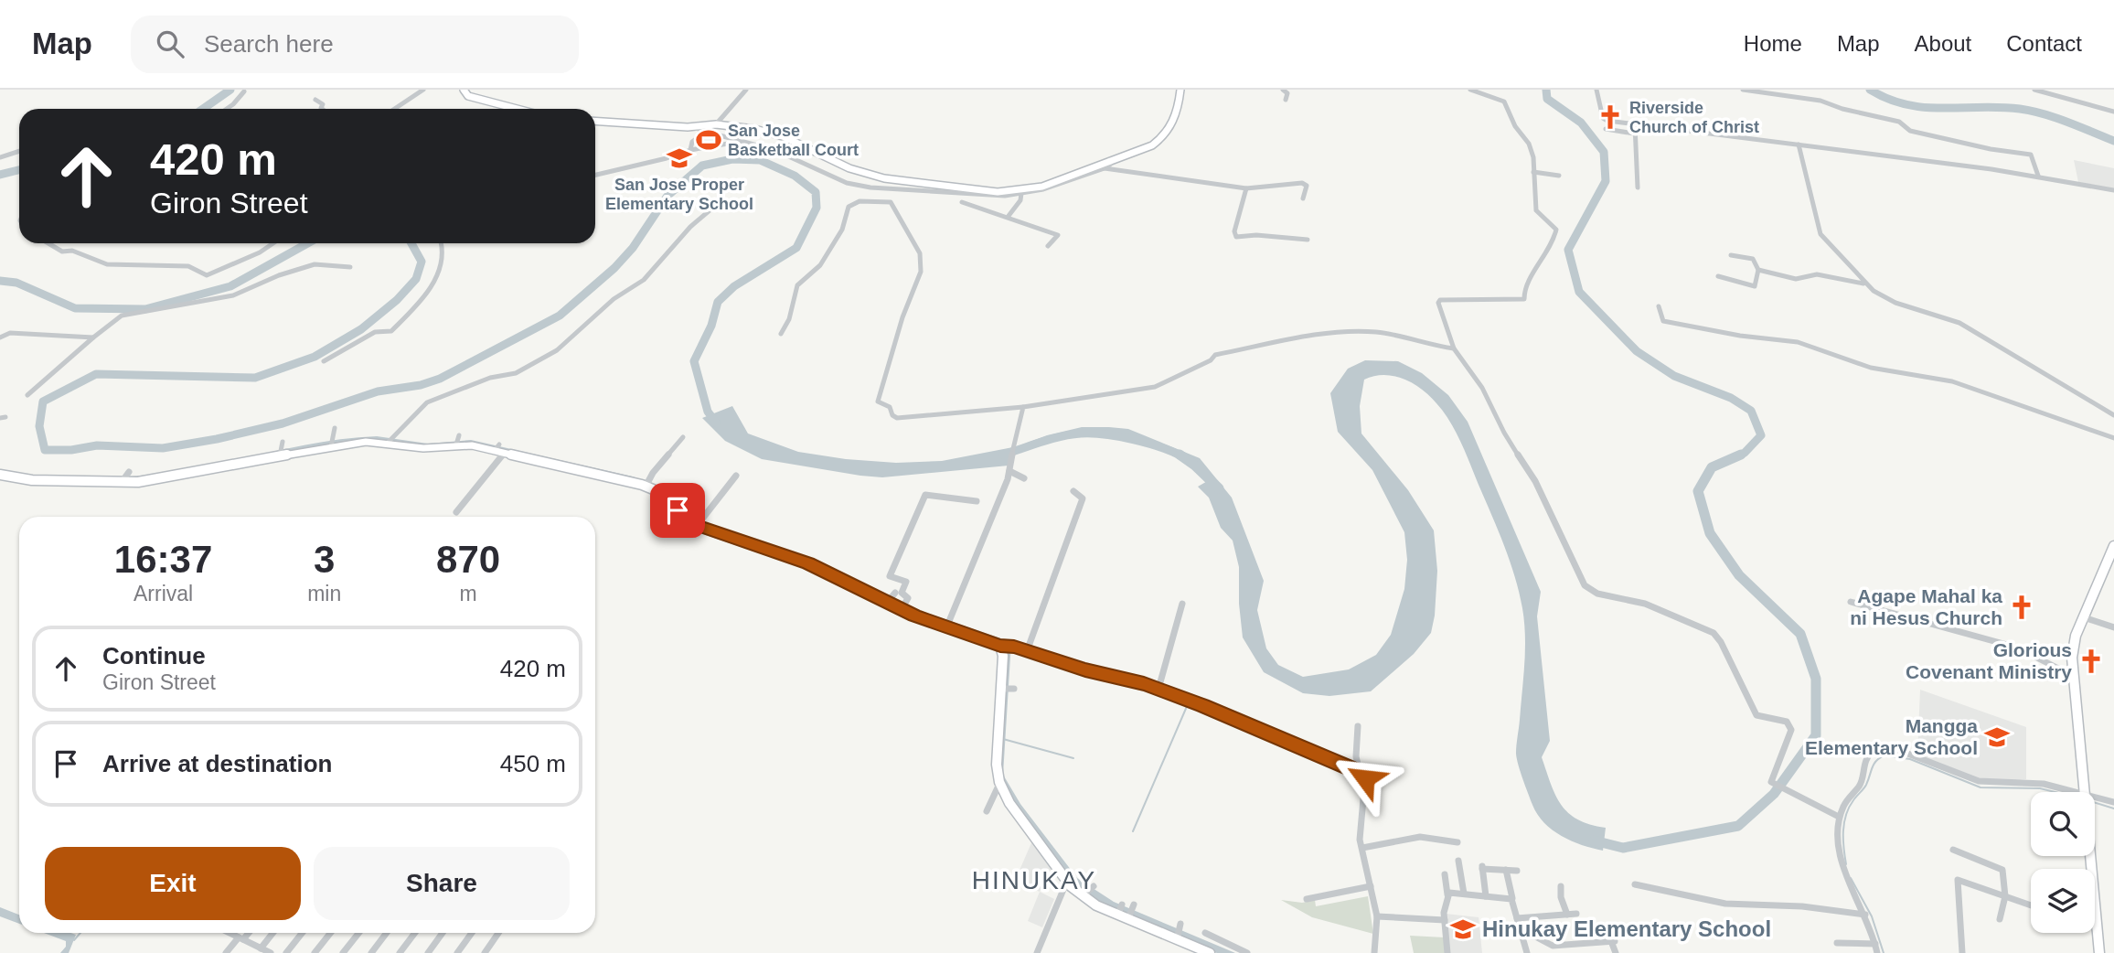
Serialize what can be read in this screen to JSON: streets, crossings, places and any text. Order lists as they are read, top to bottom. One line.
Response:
{"districts":["HINUKAY"],"places":{"church":["Riverside Church of Christ","Agape Mahal ka ni Hesus Church","Glorious Covenant Ministry"],"sports":["San Jose Basketball Court"],"school or university":["San Jose Proper Elementary School","Mangga Elementary School","Hinukay Elementary School"]},"page":{"header":"Map","search":"Search here","nav":["Home","Map","About","Contact"],"turn":["420 m","Giron Street"],"eta":["16:37","Arrival","3","min","870","m"],"list":[{"name":"Continue","note":"Giron Street","value":"420 m"},{"name":"Arrive at destination","value":"450 m"}],"buttons":["Exit","Share"]}}
